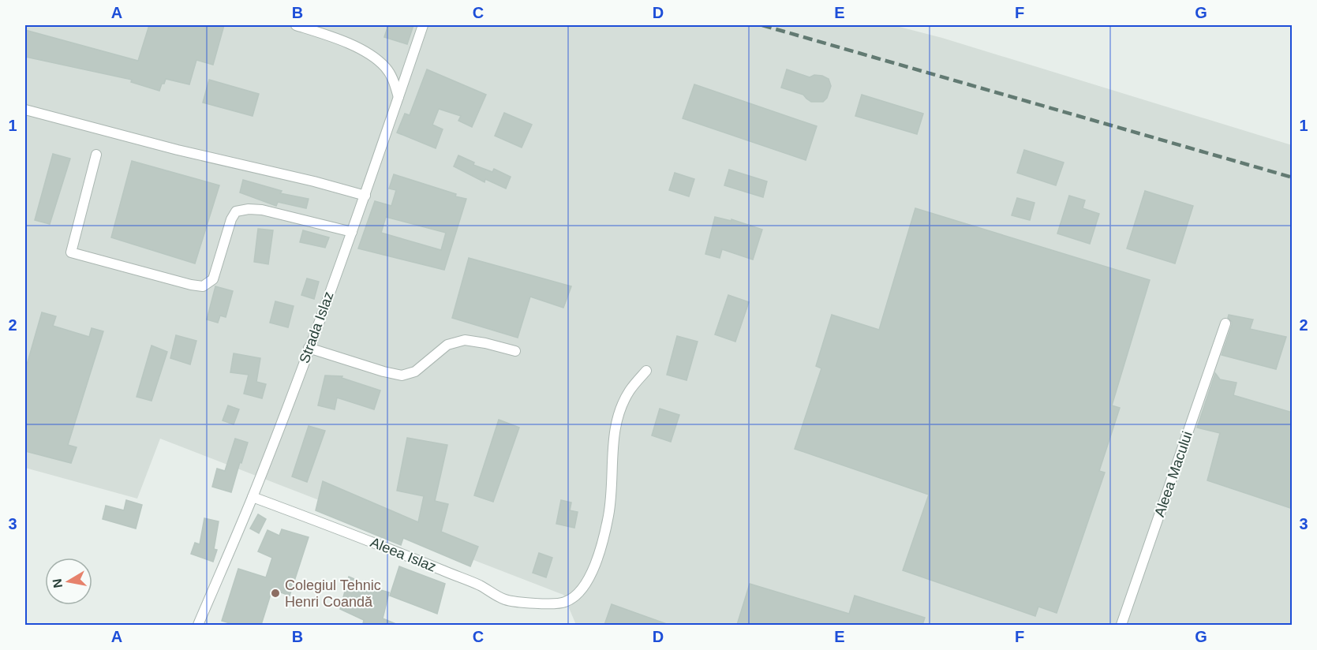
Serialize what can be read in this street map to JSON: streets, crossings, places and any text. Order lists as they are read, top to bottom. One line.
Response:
{"streets":{"street":["Strada Islaz","Aleea Macului","Aleea Islaz"]},"crossings":[["Strada Islaz","Aleea Islaz"]],"places":["Colegiul Tehnic Henri Coandă"],"north":"left","grid":{"columns":["A","B","C","D","E","F","G"],"rows":["1","2","3"]}}
